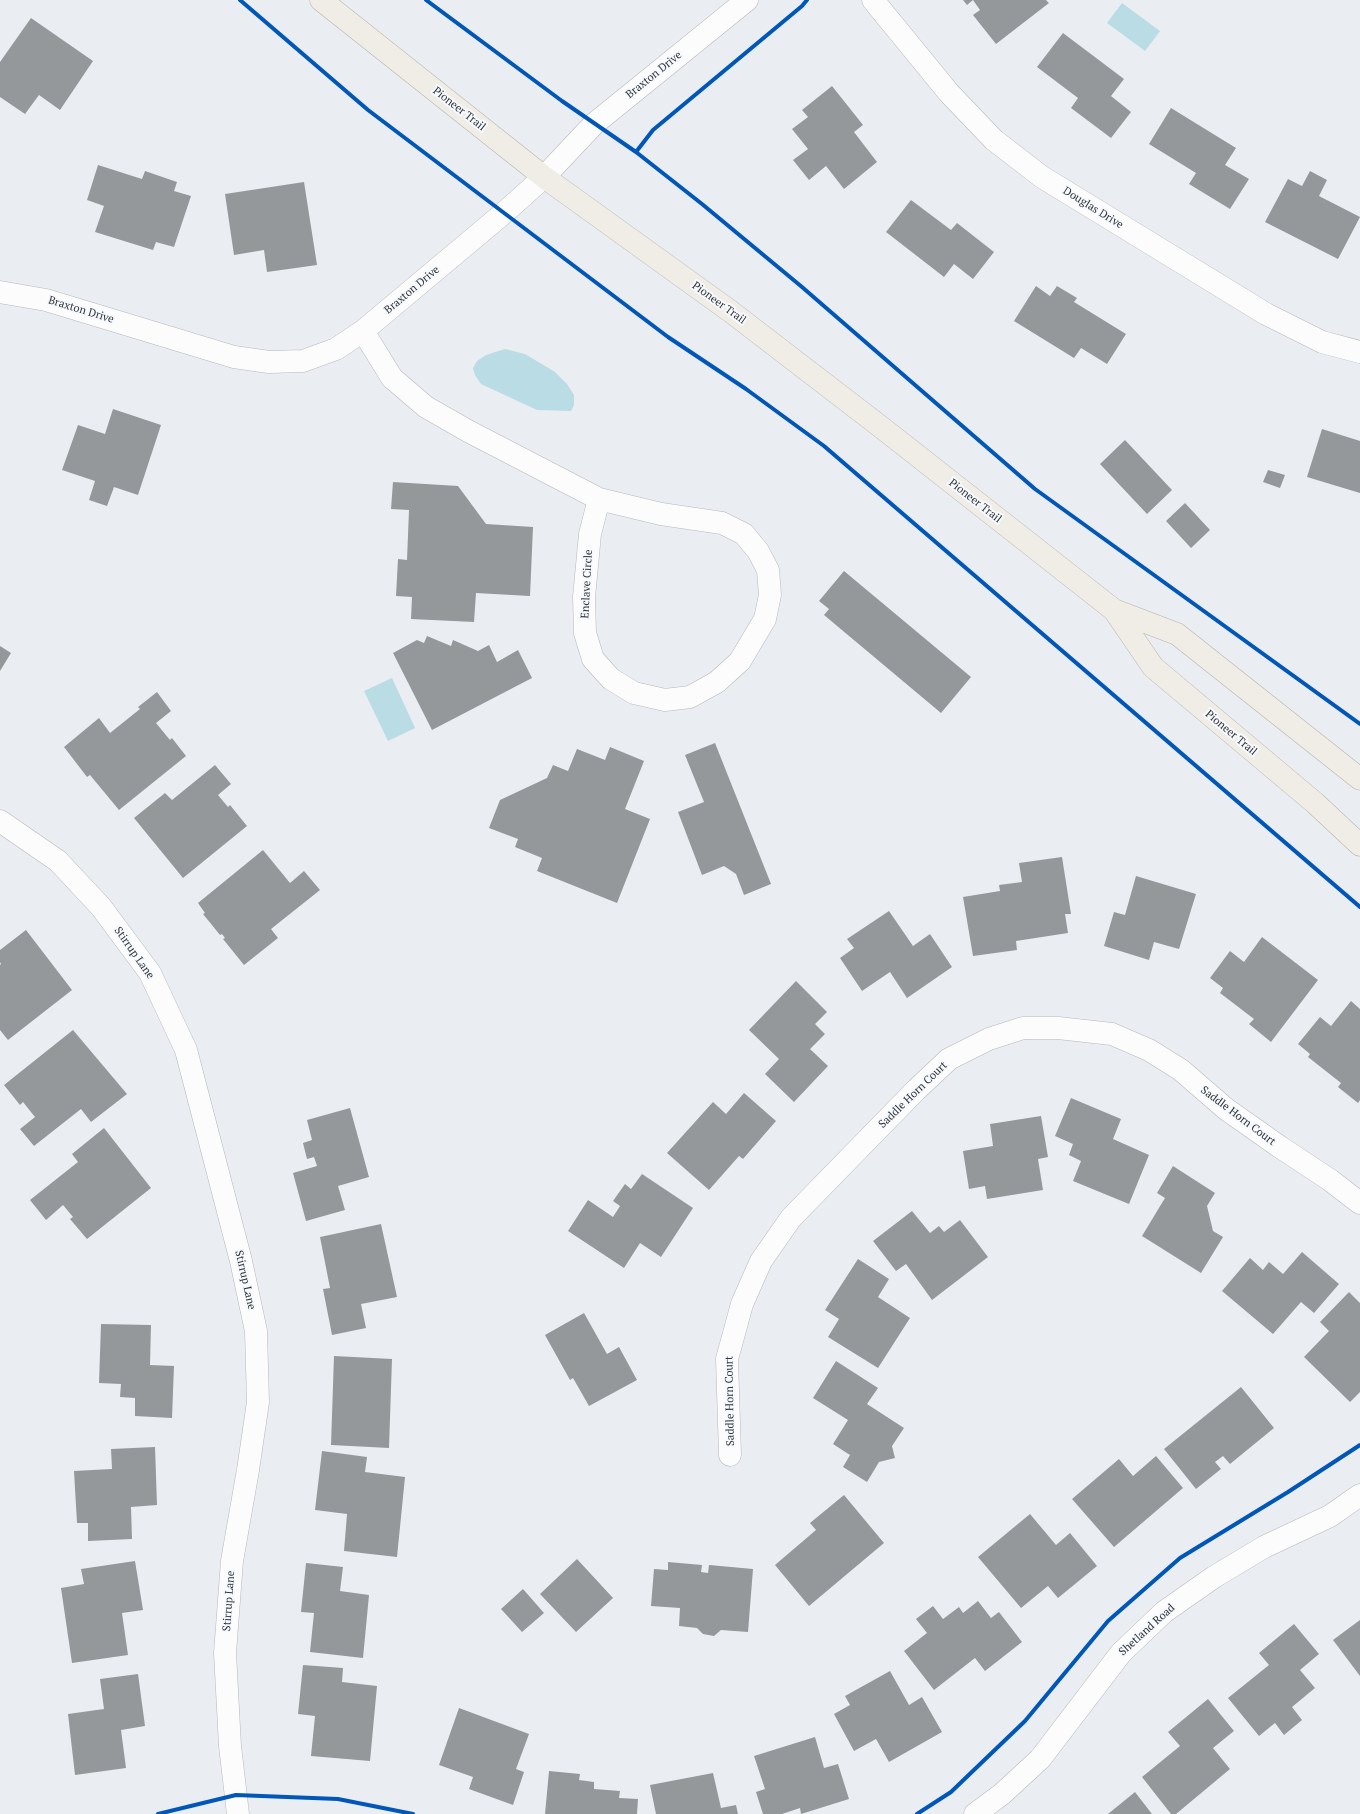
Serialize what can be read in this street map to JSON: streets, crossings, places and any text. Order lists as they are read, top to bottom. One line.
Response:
{"streets":{"main road":["Pioneer Trail"],"street":["Braxton Drive","Douglas Drive","Enclave Circle","Stirrup Lane","Saddle Horn Court","Shetland Road"]},"crossings":[["Braxton Drive","Pioneer Trail"],["Braxton Drive","Enclave Circle"]]}
